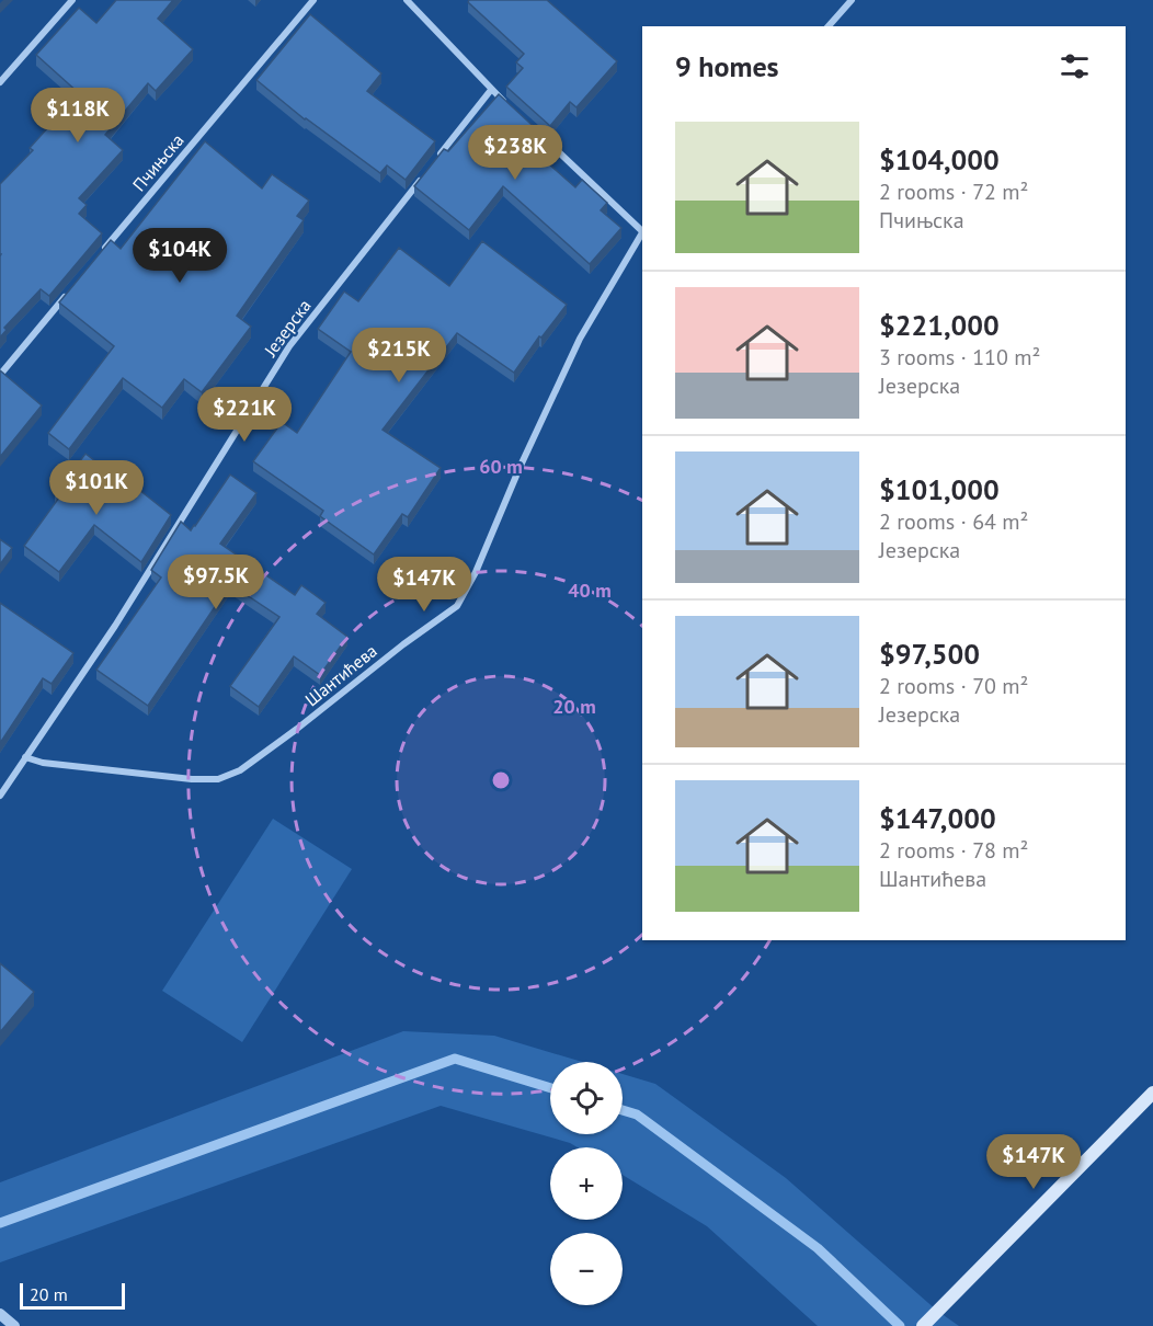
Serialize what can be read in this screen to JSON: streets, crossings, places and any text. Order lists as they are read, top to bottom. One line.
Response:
{"streets":{"street":["Пчињска","Језерска","Шантићева"]},"crossings":[["Језерска","Шантићева"]],"scale_bar":"20 m","page":{"heading":"9 homes","price":["$118K","$238K","$104K","$215K","$221K","$101K","$97.5K","$147K","$147K"],"list":[{"name":"$104,000","note":"2 rooms · 72 m² · Пчињска"},{"name":"$221,000","note":"3 rooms · 110 m² · Језерска"},{"name":"$101,000","note":"2 rooms · 64 m² · Језерска"},{"name":"$97,500","note":"2 rooms · 70 m² · Језерска"},{"name":"$147,000","note":"2 rooms · 78 m² · Шантићева"}],"map_buttons":["+","−"],"scale":"20 m"},"rings":["60 m","40 m","20 m"]}
